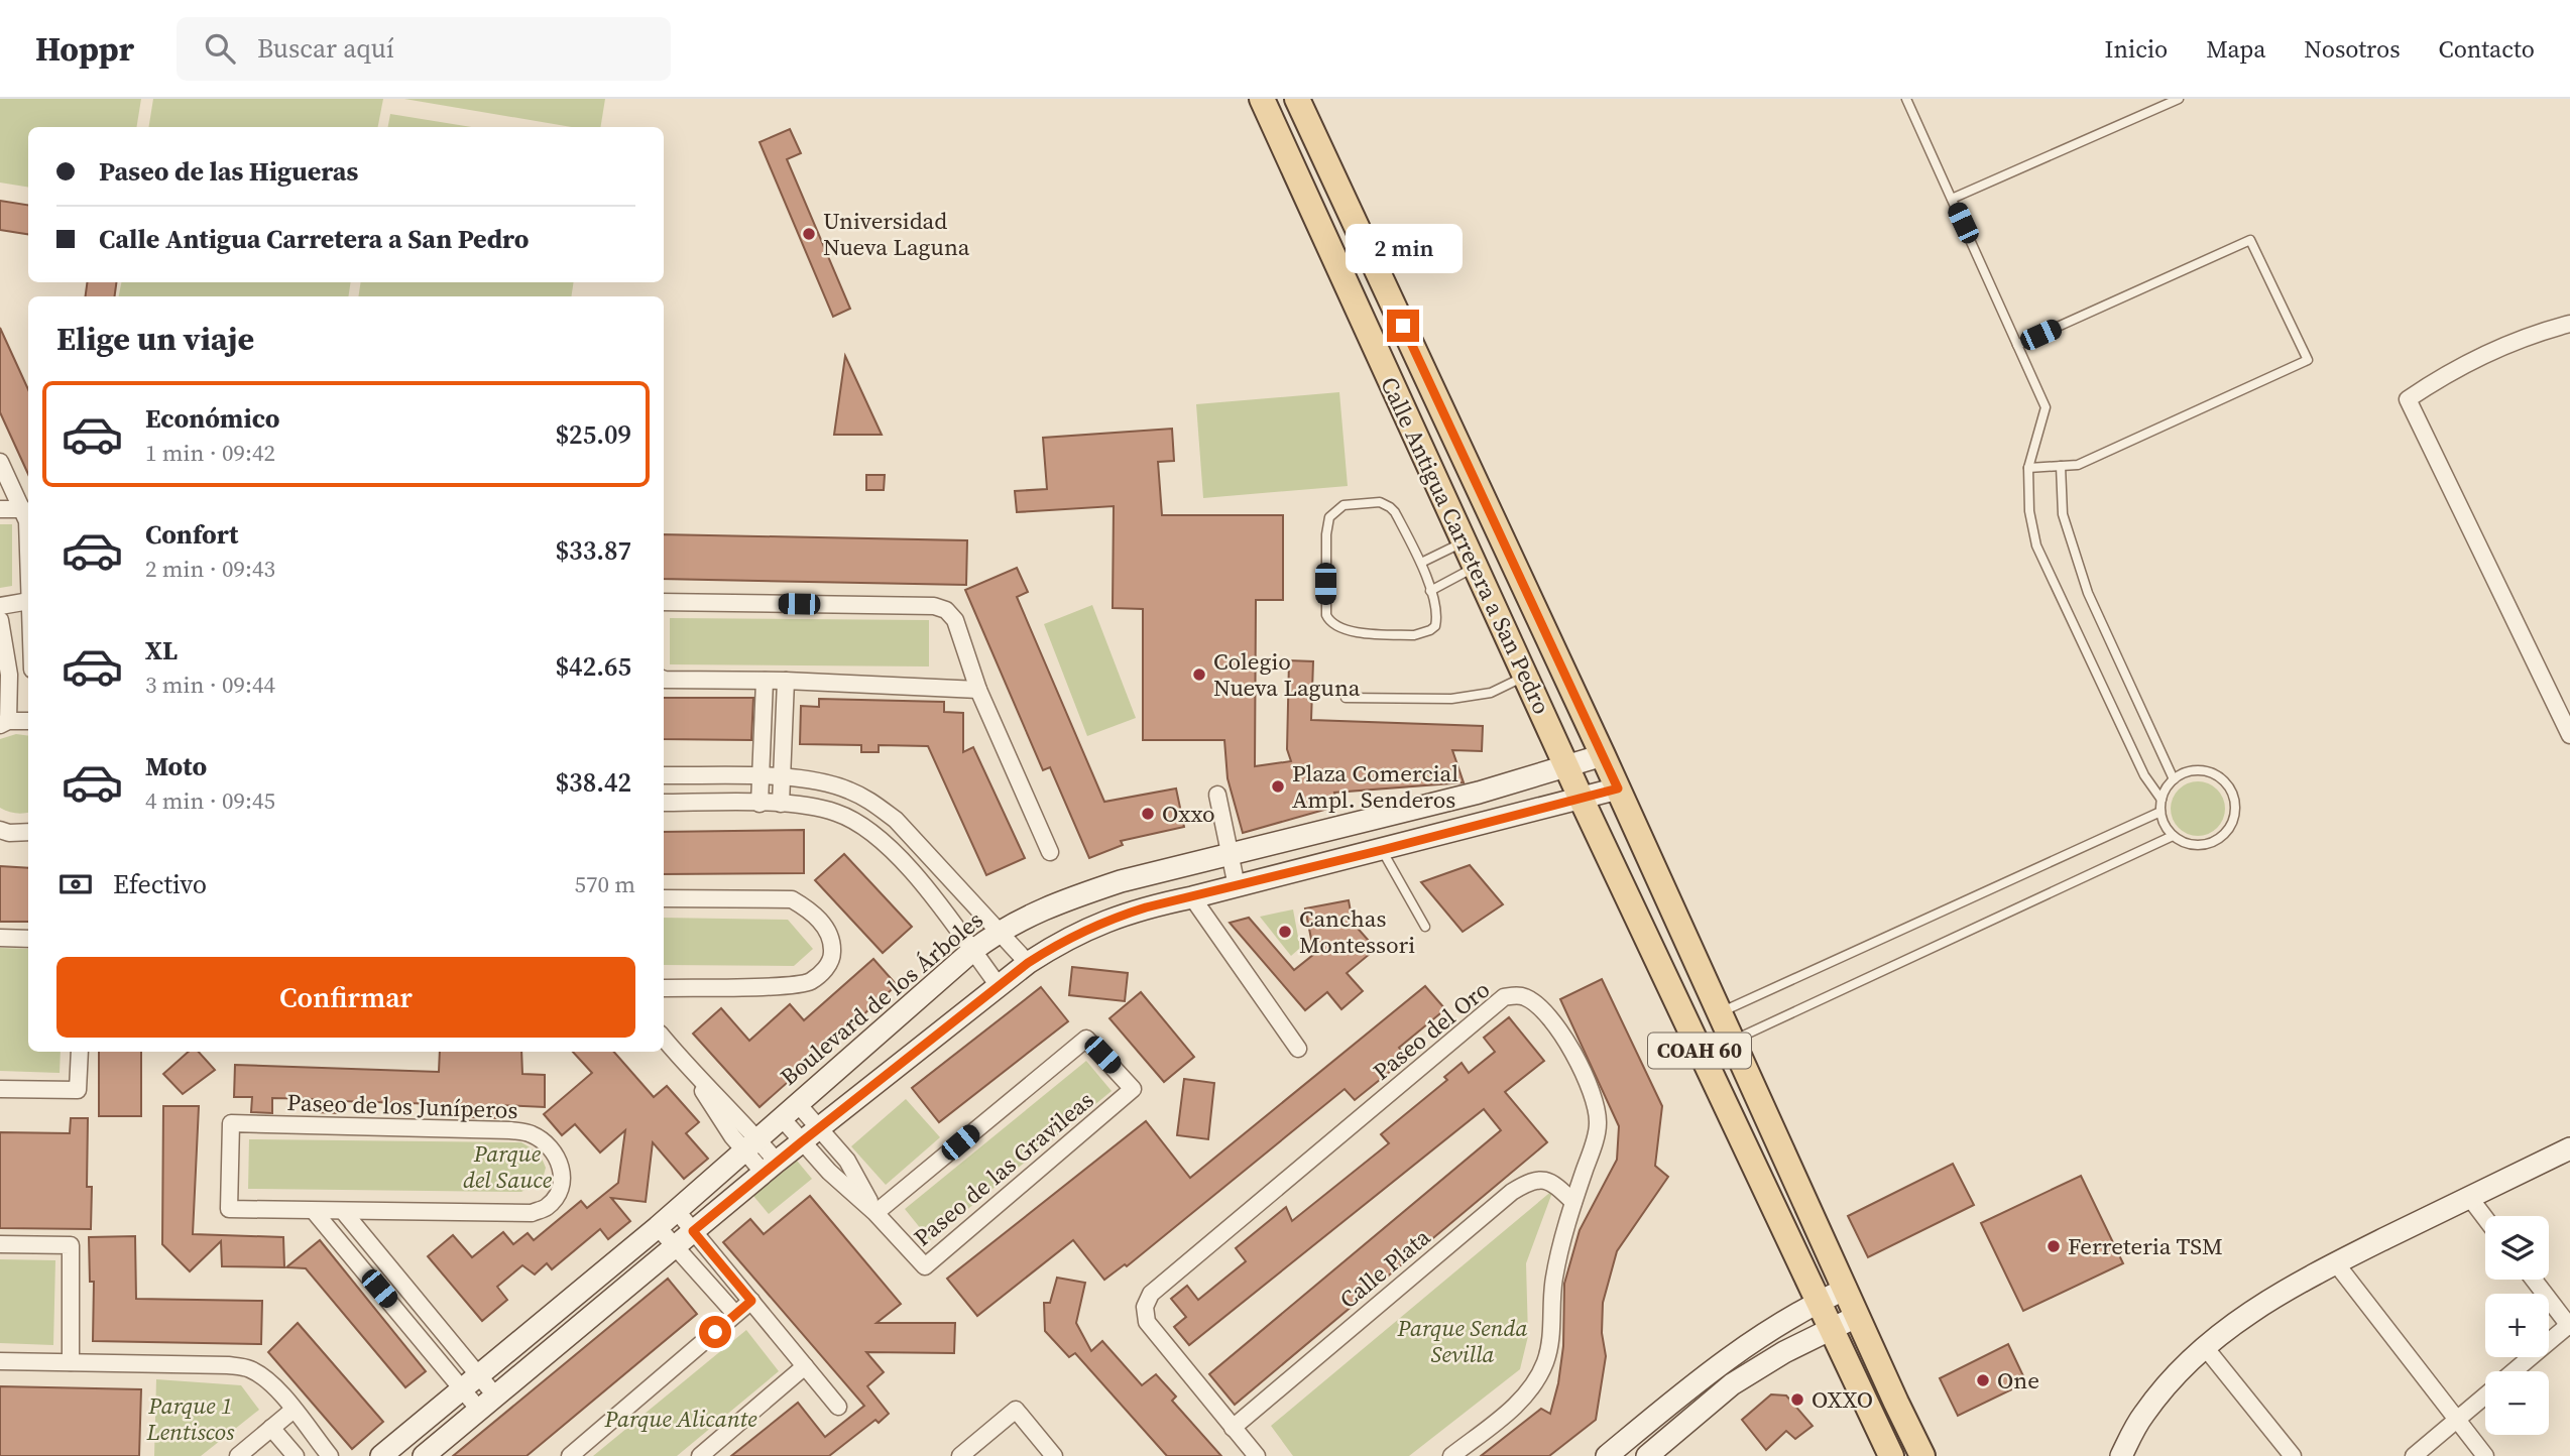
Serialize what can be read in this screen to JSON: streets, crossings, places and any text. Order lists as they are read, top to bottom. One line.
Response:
{"streets":{"main road":["Calle Antigua Carretera a San Pedro","Boulevard de los Árboles","COAH 60"],"street":["Paseo del Oro","Paseo de los Juníperos","Paseo de las Gravileas","Calle Plata"]},"crossings":[["Calle Antigua Carretera a San Pedro","Boulevard de los Árboles"],["Calle Antigua Carretera a San Pedro","COAH 60"],["Boulevard de los Árboles","COAH 60"],["Boulevard de los Árboles","Paseo de las Gravileas"],["Paseo del Oro","Calle Plata"]],"parks":["Parque del Sauce","Parque Senda Sevilla","Parque 1 Lentiscos","Parque Alicante"],"places":["Universidad Nueva Laguna","Colegio Nueva Laguna","Plaza Comercial Ampl. Senderos","Oxxo","Canchas Montessori","Ferreteria TSM","One","OXXO"],"page":{"header":"Hoppr","search":"Buscar aquí","nav":["Inicio","Mapa","Nosotros","Contacto"],"banner":["Paseo de las Higueras","Calle Antigua Carretera a San Pedro"],"bubble":"2 min","heading":"Elige un viaje","list":[{"name":"Económico","note":"1 min · 09:42","value":"$25.09"},{"name":"Confort","note":"2 min · 09:43","value":"$33.87"},{"name":"XL","note":"3 min · 09:44","value":"$42.65"},{"name":"Moto","note":"4 min · 09:45","value":"$38.42"}],"pay":["Efectivo","570 m"],"buttons":"Confirmar","map_buttons":["+","−"]}}
